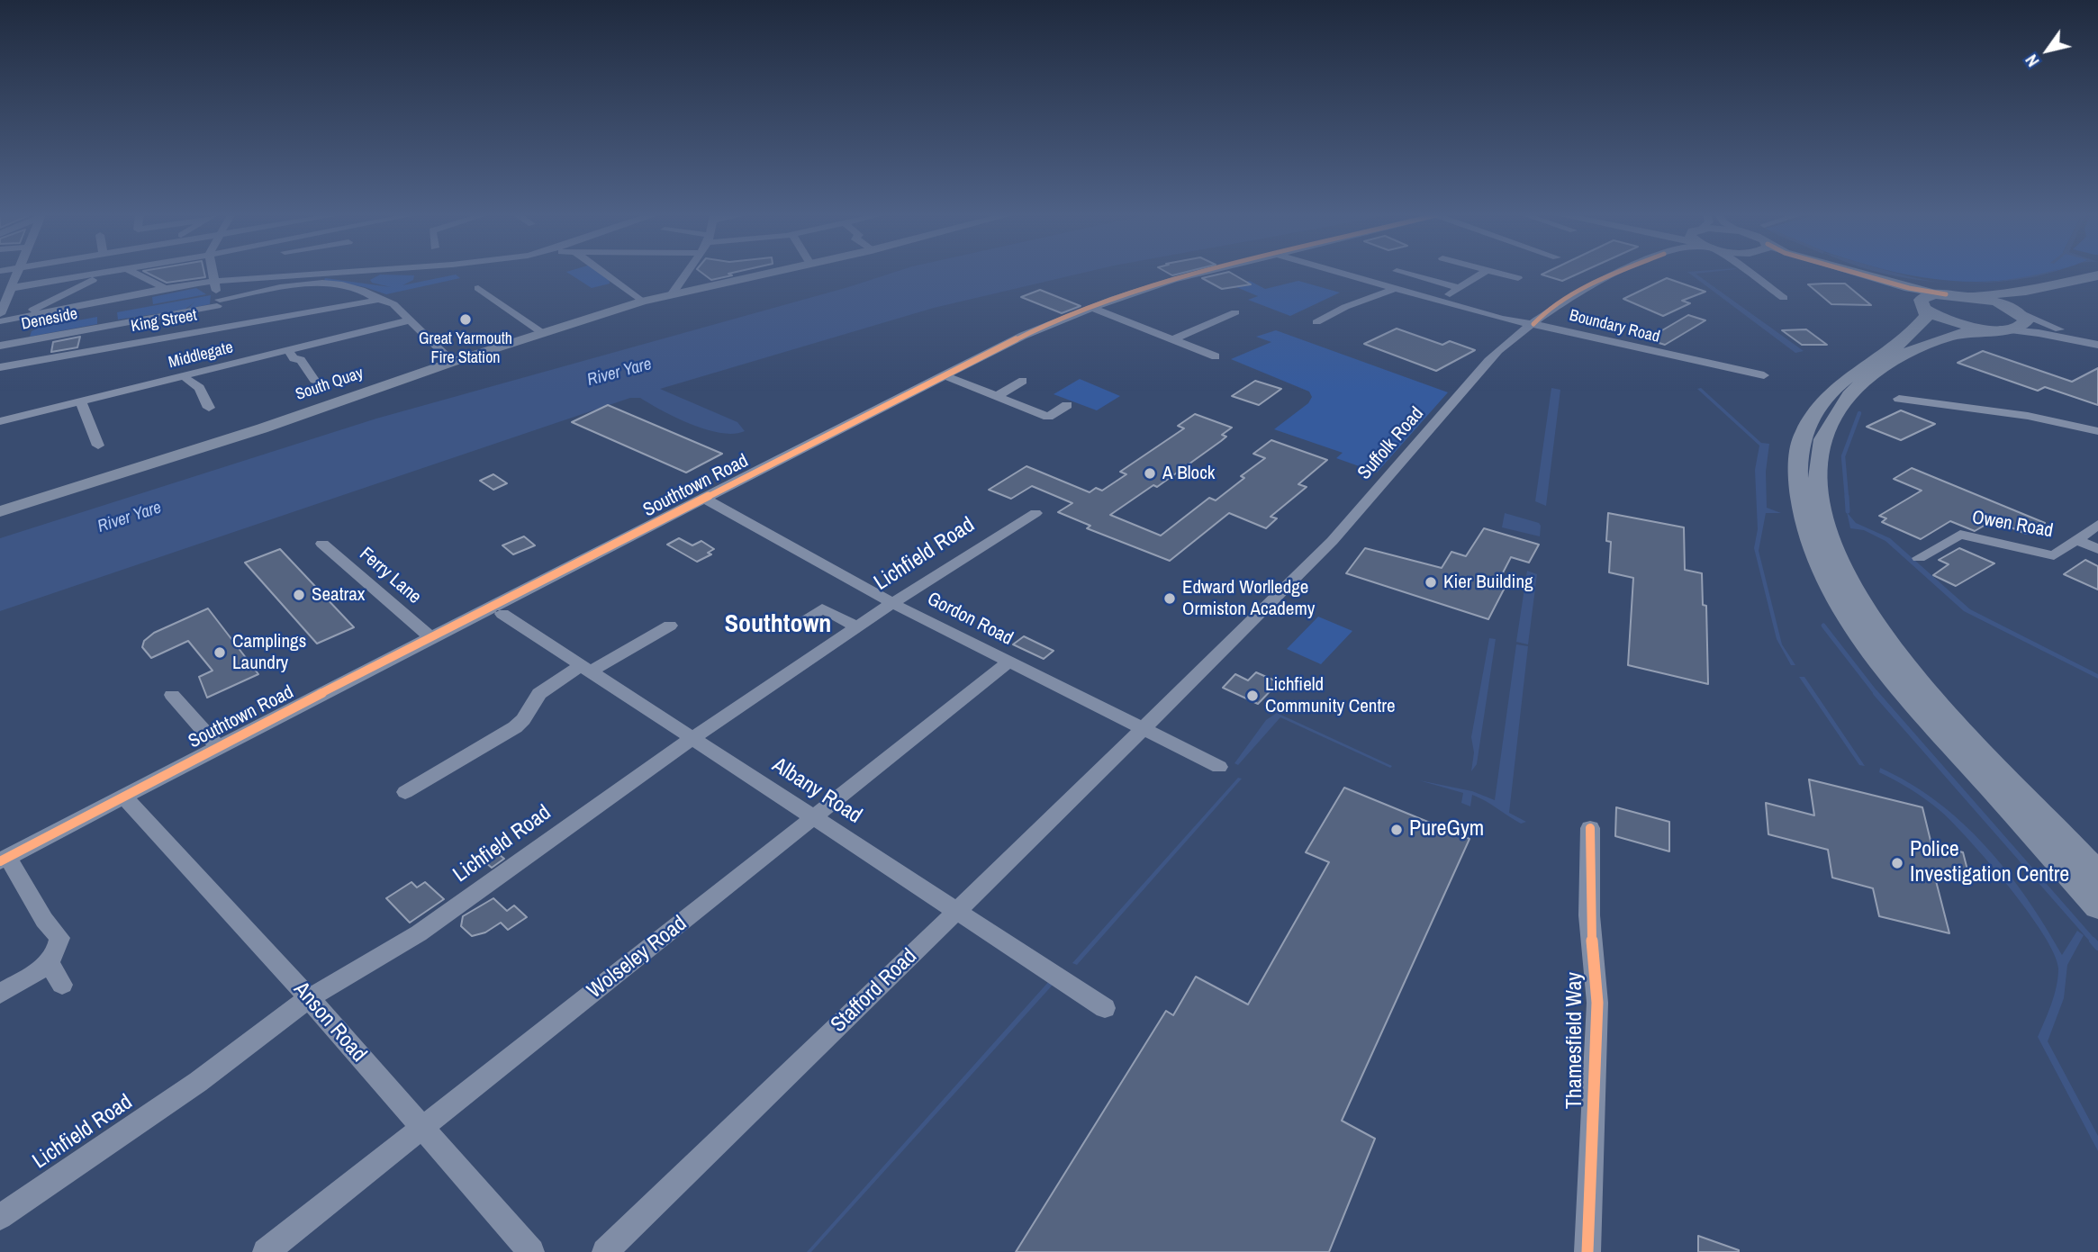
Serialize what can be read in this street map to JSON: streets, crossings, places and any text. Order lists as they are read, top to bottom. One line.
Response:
{"streets":{"main road":["South Quay"],"street":["Deneside","King Street","Boundary Road","Middlegate","Suffolk Road","Southtown Road","Owen Road","Lichfield Road","Ferry Lane","Gordon Road","Albany Road","Wolseley Road","Stafford Road","Anson Road","Thamesfield Way"]},"crossings":[["Deneside","King Street"],["Deneside","Middlegate"],["Deneside","South Quay"],["Boundary Road","Suffolk Road"],["Suffolk Road","Gordon Road"],["Suffolk Road","Stafford Road"],["Southtown Road","Ferry Lane"],["Southtown Road","Gordon Road"],["Southtown Road","Anson Road"],["Lichfield Road","Gordon Road"],["Lichfield Road","Albany Road"],["Lichfield Road","Anson Road"],["Gordon Road","Wolseley Road"],["Gordon Road","Stafford Road"],["Albany Road","Wolseley Road"],["Albany Road","Stafford Road"],["Wolseley Road","Anson Road"]],"districts":["Southtown"],"water":["River Yare"],"places":["Great Yarmouth Fire Station","A Block","Kier Building","Seatrax","Edward Worlledge Ormiston Academy","Camplings Laundry","Lichfield Community Centre","PureGym","Police Investigation Centre"],"north":"bottom left"}
